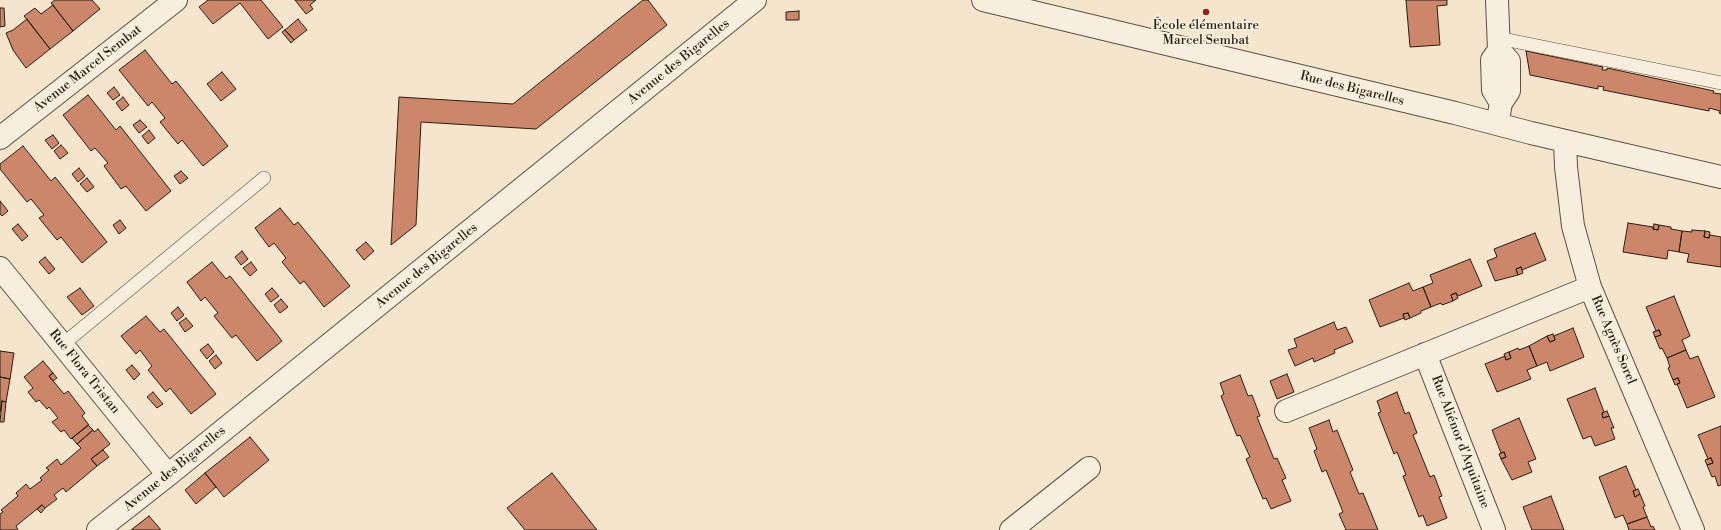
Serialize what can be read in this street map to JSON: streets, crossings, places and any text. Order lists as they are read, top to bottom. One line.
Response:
{"streets":{"street":["Avenue des Bigarelles","Avenue Marcel Sembat","Rue des Bigarelles","Rue Agnès Sorel","Rue Flora Tristan","Rue Aliénor d'Aquitaine"]},"crossings":[["Avenue des Bigarelles","Rue Flora Tristan"],["Rue des Bigarelles","Rue Agnès Sorel"]],"places":["École élémentaire Marcel Sembat"]}
